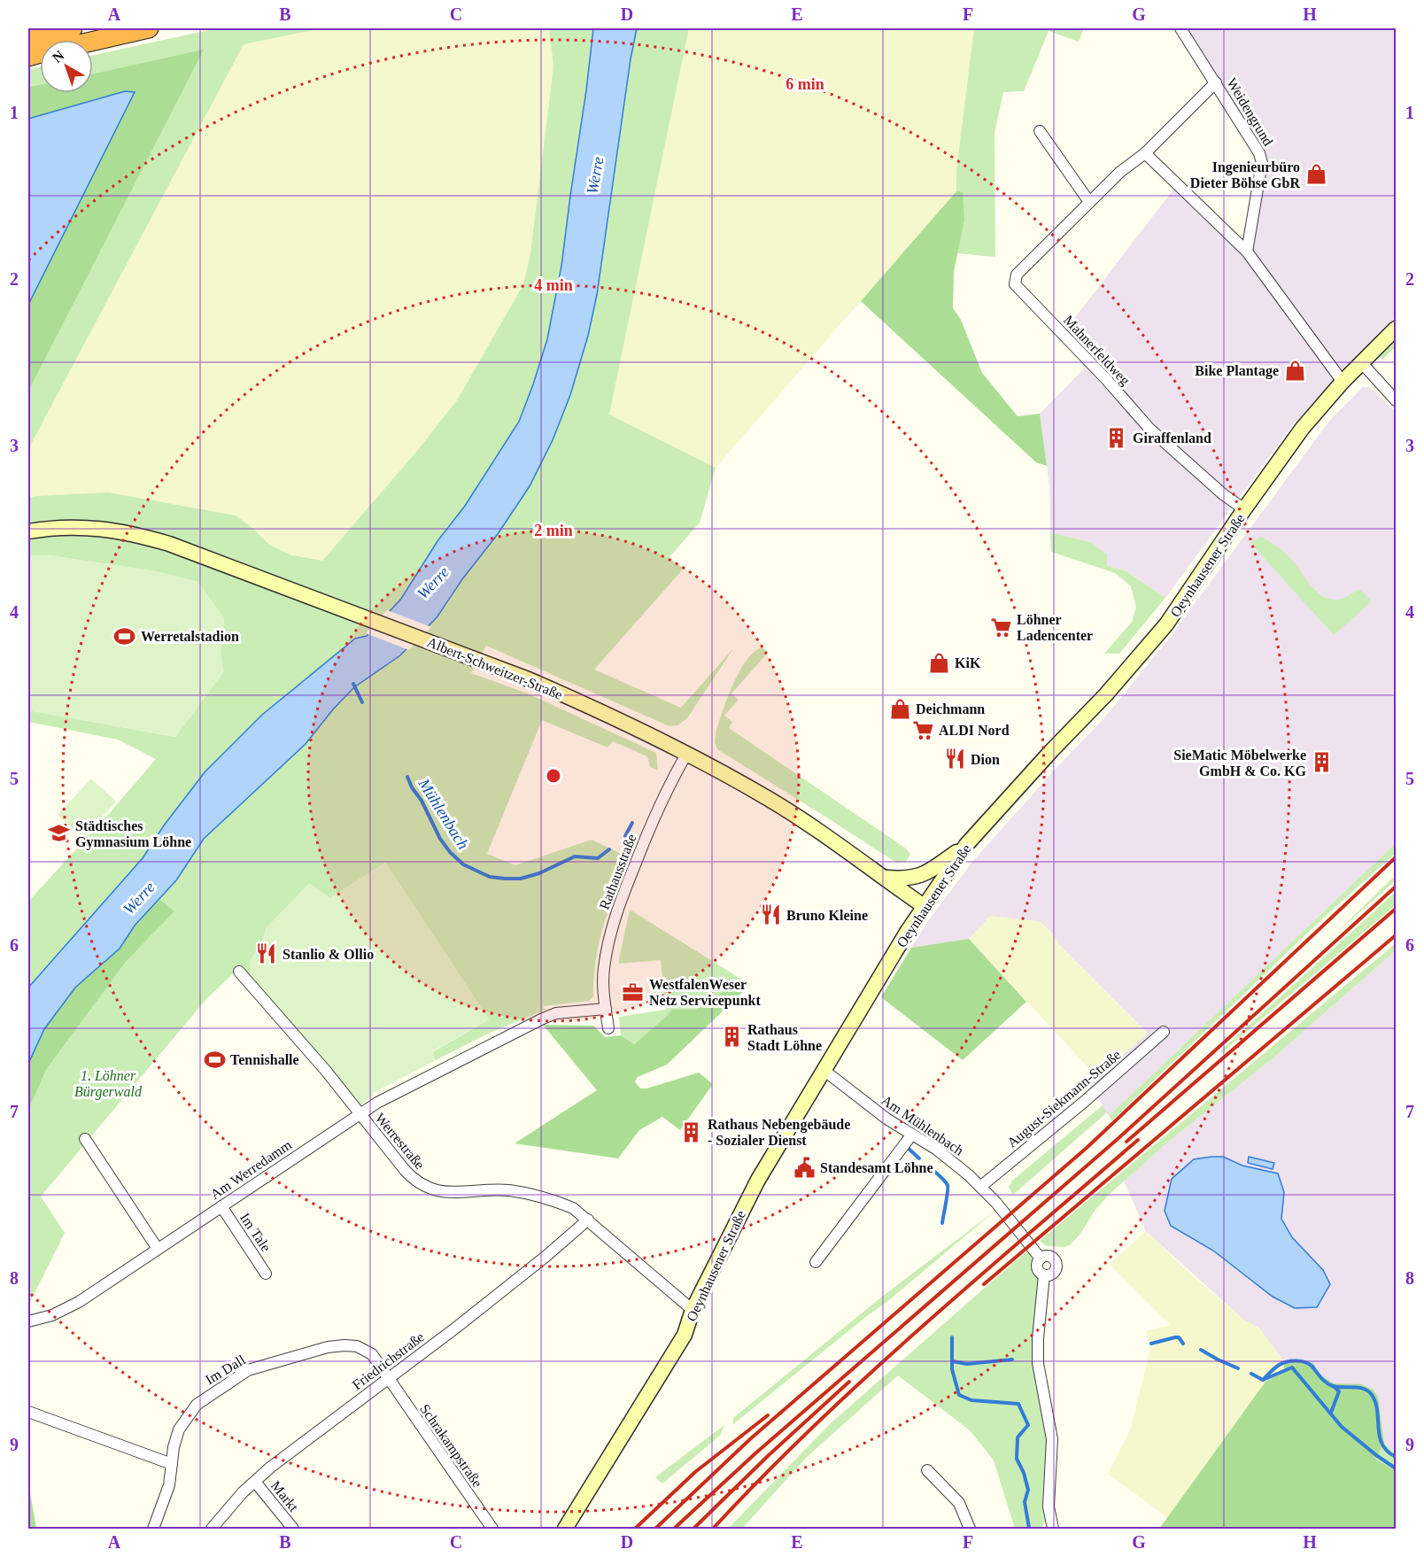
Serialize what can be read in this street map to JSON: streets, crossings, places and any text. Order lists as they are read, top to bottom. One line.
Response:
{"streets":{"main road":["Oeynhausener Straße","Albert-Schweitzer-Straße"],"street":["Weidengrund","Mahnerfeldweg","Rathausstraße","August-Siekmann-Straße","Am Mühlenbach","Werrestraße","Am Werredamm","Im Tale","Friedrichstraße","Im Dall","Schrakampstraße","Markt"]},"crossings":[["Weidengrund","Mahnerfeldweg"],["Mahnerfeldweg","Oeynhausener Straße"],["Oeynhausener Straße","Albert-Schweitzer-Straße"],["Oeynhausener Straße","Am Mühlenbach"],["Oeynhausener Straße","Werrestraße"],["Albert-Schweitzer-Straße","Rathausstraße"],["August-Siekmann-Straße","Am Mühlenbach"],["Werrestraße","Am Werredamm"],["Werrestraße","Friedrichstraße"],["Am Werredamm","Im Tale"],["Friedrichstraße","Im Dall"],["Friedrichstraße","Schrakampstraße"],["Friedrichstraße","Markt"],["Im Dall","Schrakampstraße"]],"water":["Werre","Mühlenbach"],"parks":["1. Löhner Bürgerwald"],"places":{"shop":["Ingenieurbüro Dieter Böhse GbR","Bike Plantage","KiK","Deichmann"],"building":["Giraffenland","SieMatic Möbelwerke GmbH & Co. KG","Rathaus Stadt Löhne","Rathaus Nebengebäude - Sozialer Dienst"],"supermarket":["Löhner Ladencenter","ALDI Nord"],"sports":["Werretalstadion","Tennishalle"],"restaurant":["Dion","Bruno Kleine","Stanlio & Ollio"],"school or university":["Städtisches Gymnasium Löhne"],"office":["WestfalenWeser Netz Servicepunkt"],"public building":["Standesamt Löhne"]},"north":"top left","grid":{"columns":["A","B","C","D","E","F","G","H"],"rows":["1","2","3","4","5","6","7","8","9"]},"rings":["6 min","4 min","2 min"]}
